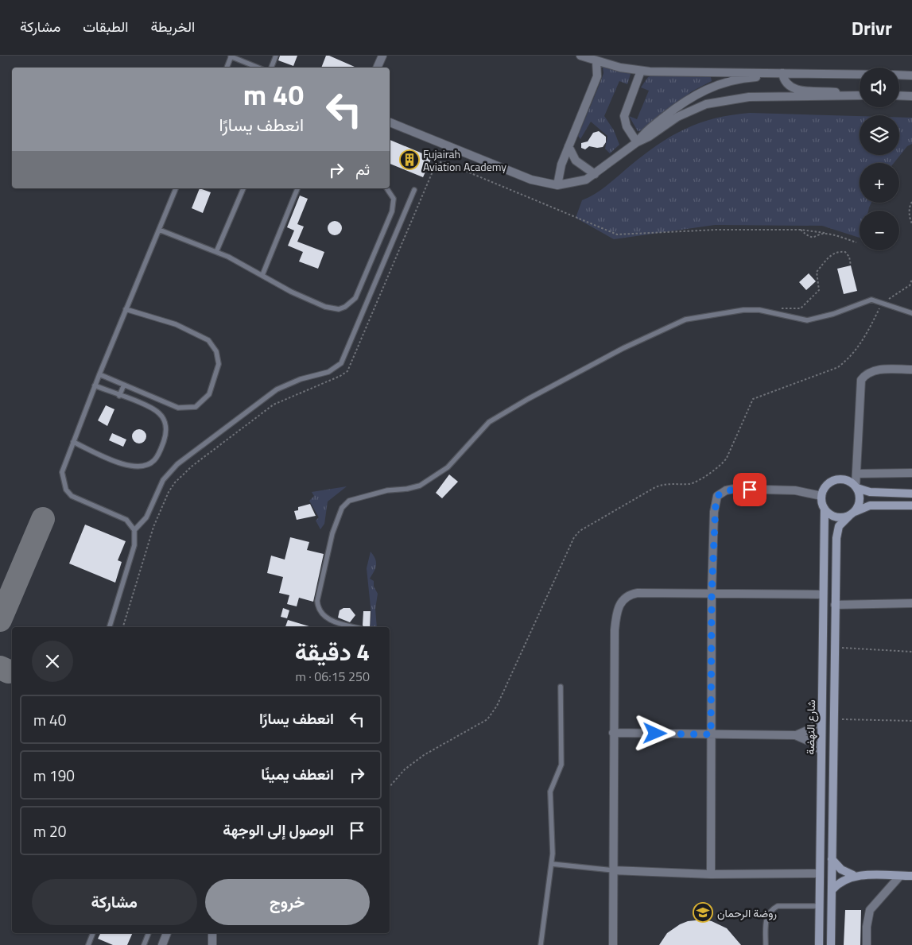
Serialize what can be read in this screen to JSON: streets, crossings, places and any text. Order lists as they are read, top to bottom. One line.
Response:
{"streets":{"street":["شارع النهضة"]},"places":{"building":["Fujairah Aviation Academy"],"school or university":["روضة الرحمان"]},"page":{"header":"Drivr","nav":["الخريطة","الطبقات","مشاركة"],"map_buttons":["+","−"],"turn":["40 m","انعطف يسارًا"],"then":"ثم","heading":["4 دقيقة","250 m · 06:15"],"list":[{"name":"انعطف يسارًا","value":"40 m"},{"name":"انعطف يمينًا","value":"190 m"},{"name":"الوصول إلى الوجهة","value":"20 m"}],"buttons":["خروج","مشاركة"]}}
